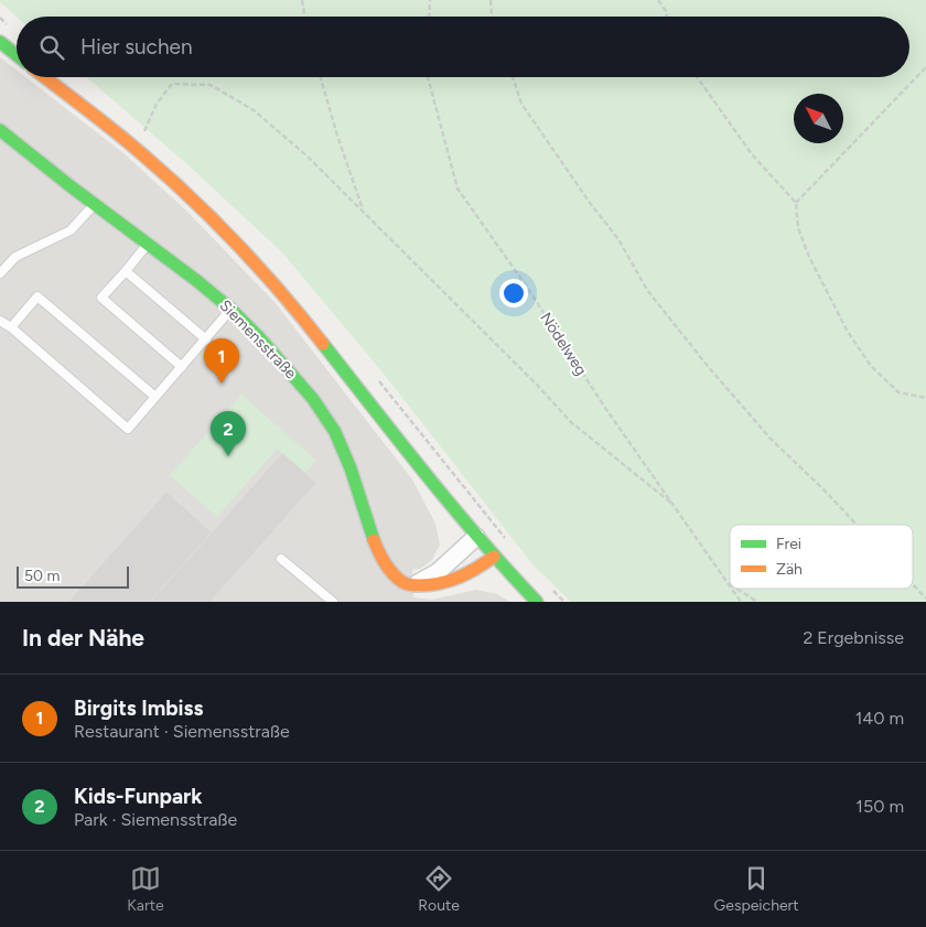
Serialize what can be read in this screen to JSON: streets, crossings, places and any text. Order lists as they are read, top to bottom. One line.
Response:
{"streets":{"main road":["Siemensstraße"],"path":["Nödelweg"]},"legend":["Frei","Zäh"],"scale_bar":"50 m","north":"top left","page":{"search":"Hier suchen","pins":["1","2"],"scale":"50 m","heading":["In der Nähe","2 Ergebnisse"],"list":[{"mark":"1","name":"Birgits Imbiss","note":"Restaurant · Siemensstraße","value":"140 m"},{"mark":"2","name":"Kids-Funpark","note":"Park · Siemensstraße","value":"150 m"}],"nav":["Karte","Route","Gespeichert"]}}
